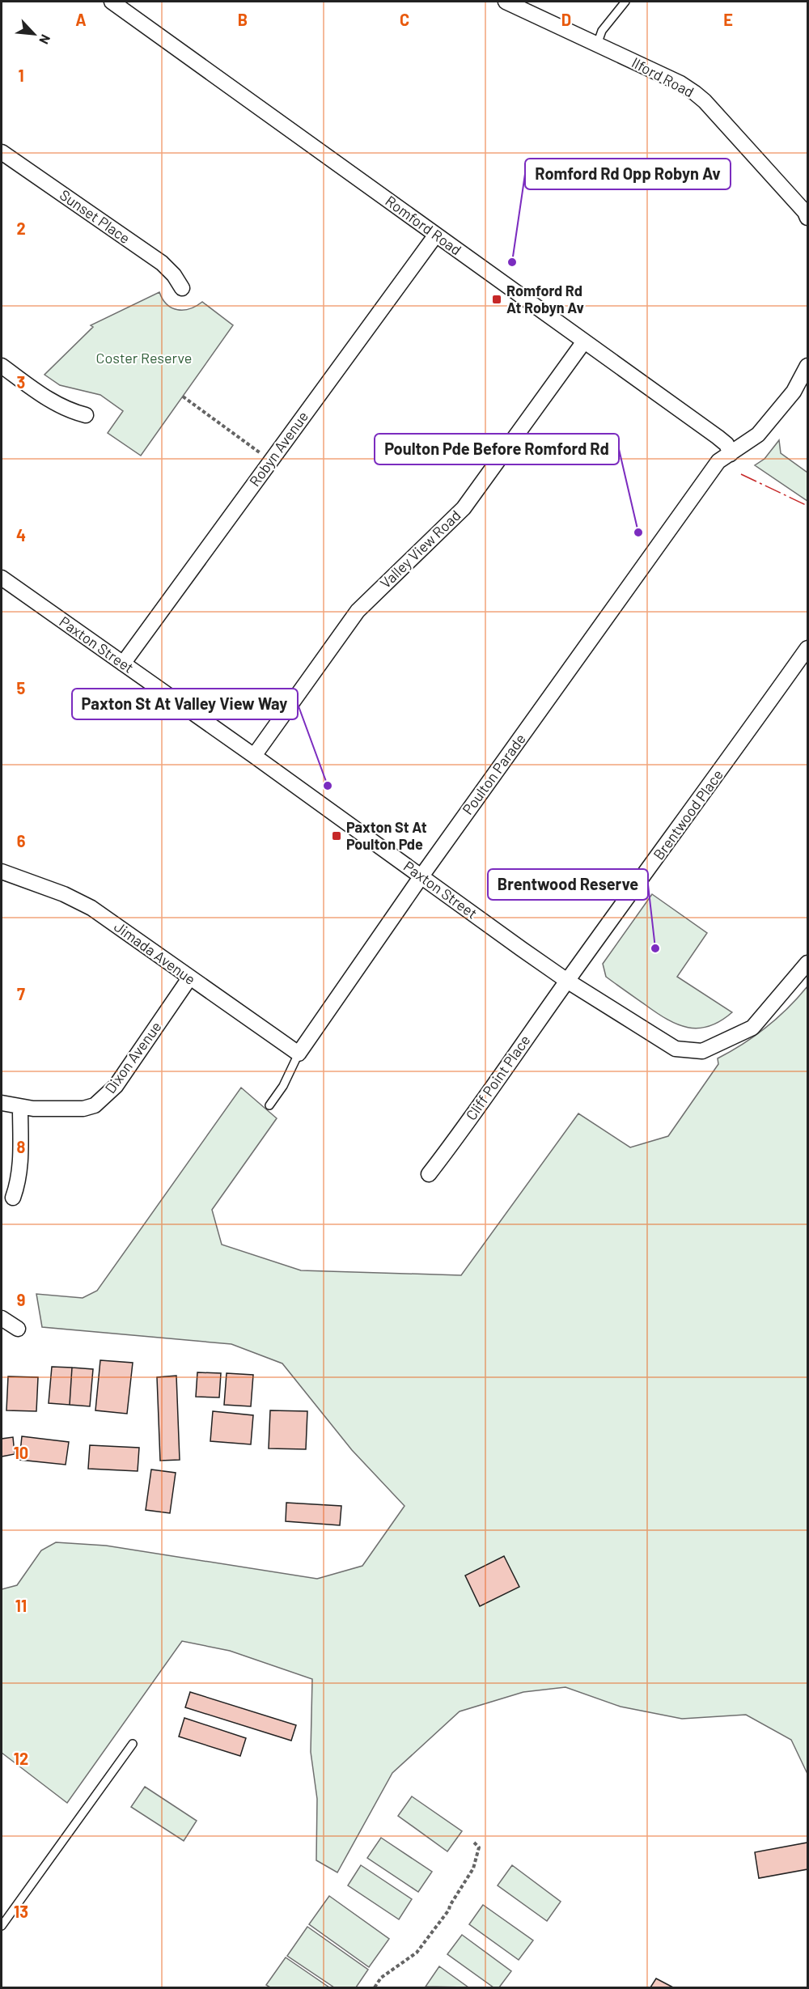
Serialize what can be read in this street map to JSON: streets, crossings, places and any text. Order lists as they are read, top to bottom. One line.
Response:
{"streets":{"street":["Ilford Road","Sunset Place","Romford Road","Robyn Avenue","Valley View Road","Paxton Street","Poulton Parade","Brentwood Place","Jimada Avenue","Dixon Avenue","Cliff Point Place"]},"crossings":[["Romford Road","Robyn Avenue"],["Romford Road","Valley View Road"],["Romford Road","Poulton Parade"],["Robyn Avenue","Paxton Street"],["Valley View Road","Paxton Street"],["Paxton Street","Poulton Parade"],["Paxton Street","Brentwood Place"],["Paxton Street","Cliff Point Place"],["Poulton Parade","Jimada Avenue"],["Brentwood Place","Cliff Point Place"],["Jimada Avenue","Dixon Avenue"]],"parks":["Coster Reserve"],"places":{"other":["Romford Rd Opp Robyn Av","Poulton Pde Before Romford Rd","Paxton St At Valley View Way","Brentwood Reserve"],"transit":["Romford Rd At Robyn Av","Paxton St At Poulton Pde"]},"north":"bottom right","grid":{"columns":["A","B","C","D","E"],"rows":["1","2","3","4","5","6","7","8","9","10","11","12","13"]}}
